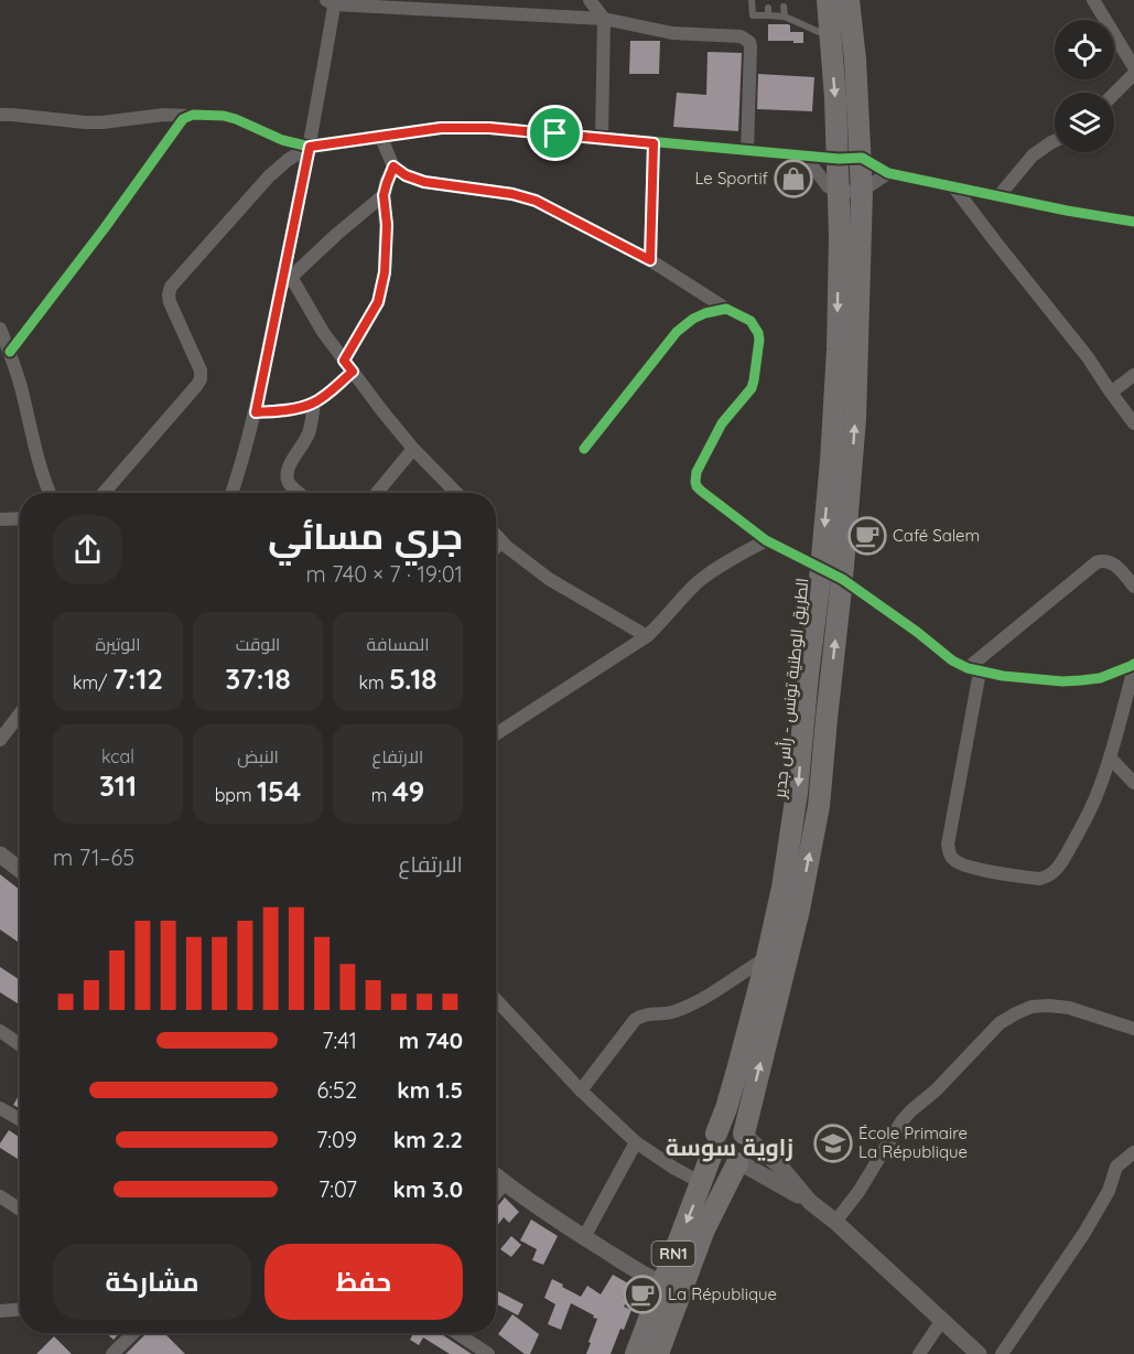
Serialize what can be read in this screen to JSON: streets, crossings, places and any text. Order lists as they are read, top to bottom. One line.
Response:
{"streets":{"highway":["الطريق الوطنية تونس - رأس جدير","RN1"]},"crossings":[["الطريق الوطنية تونس - رأس جدير","RN1"]],"districts":["زاوية سوسة"],"places":{"shop":["Le Sportif"],"cafe":["Café Salem","La République"],"school or university":["École Primaire La République"]},"page":{"heading":["جري مسائي","19:01 · 7 × 740 m"],"stats":[["المسافة","5.18 km"],["الوقت","37:18"],["الوتيرة","7:12 /km"],["الارتفاع","49 m"],["النبض","154 bpm"],["kcal","311"]],"chart":["الارتفاع","65–71 m"],"list":[{"name":"740 m","note":"7:41"},{"name":"1.5 km","note":"6:52"},{"name":"2.2 km","note":"7:09"},{"name":"3.0 km","note":"7:07"}],"buttons":["حفظ","مشاركة"]}}
